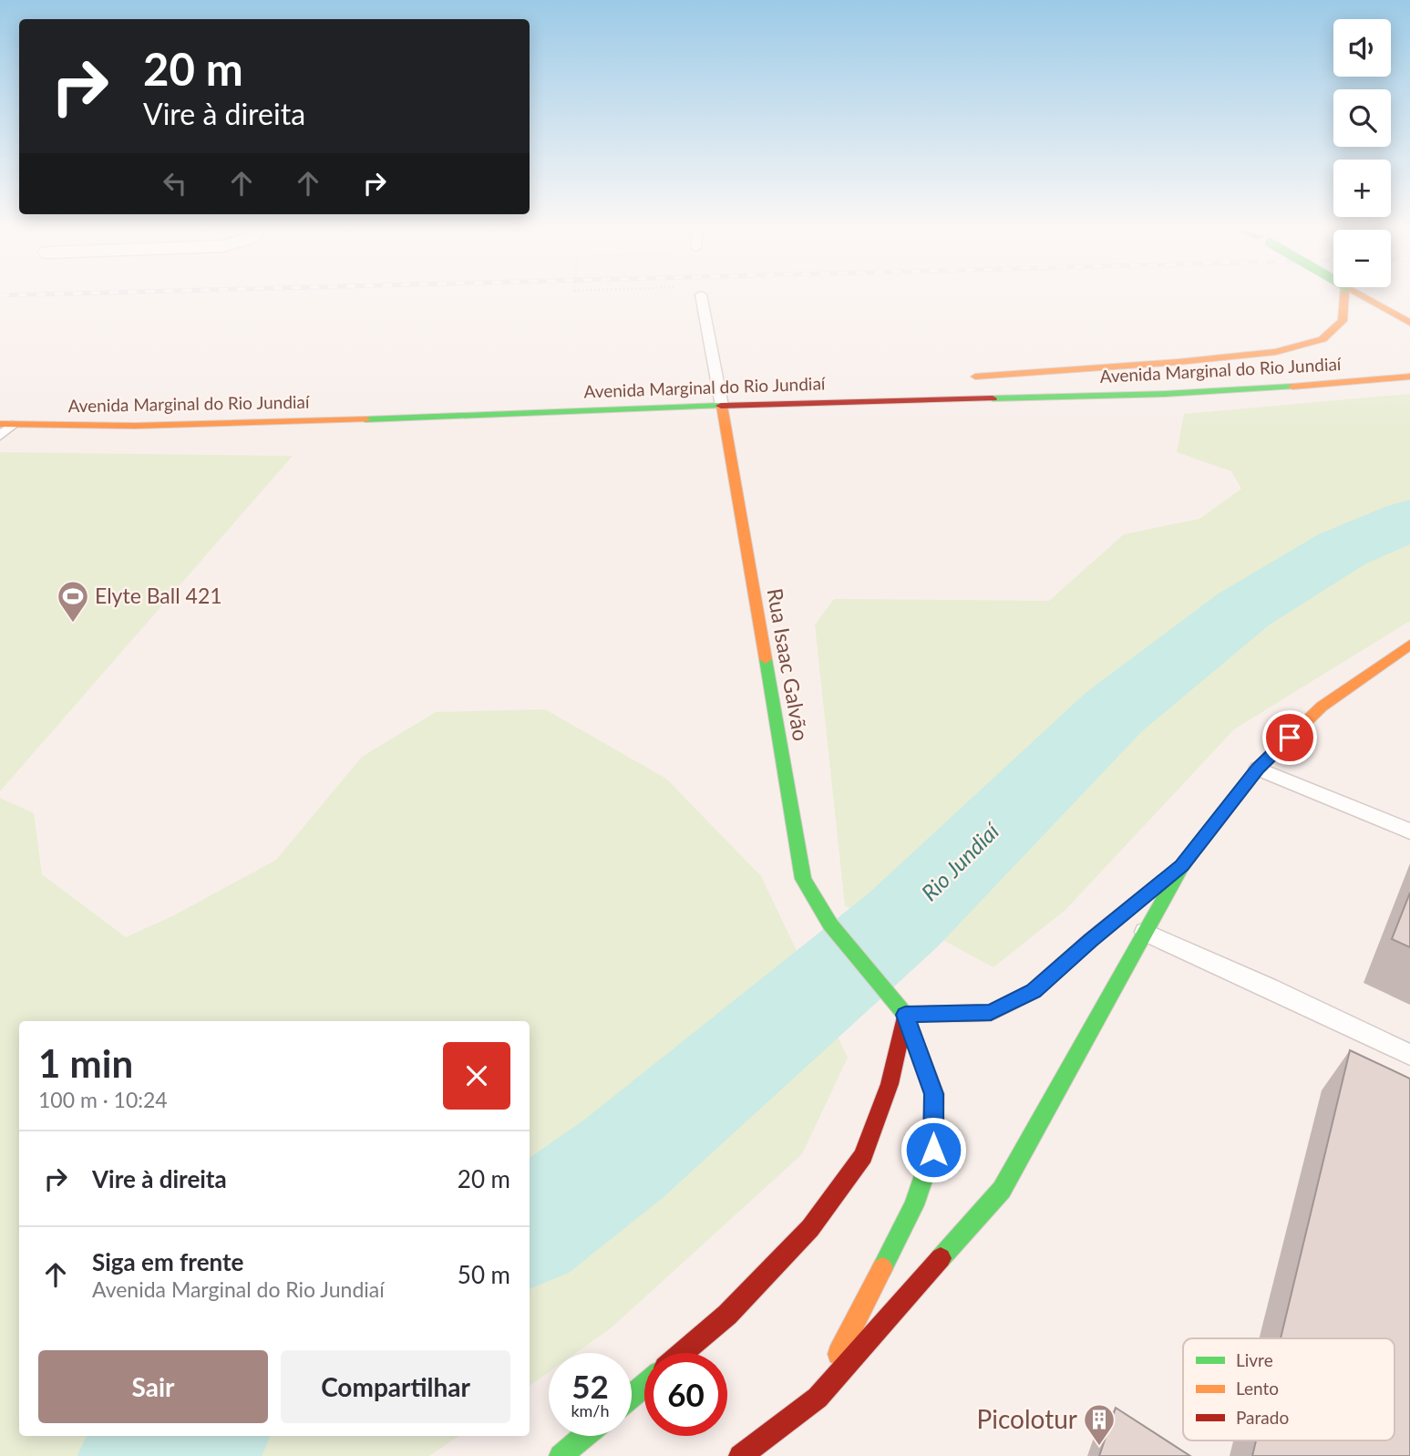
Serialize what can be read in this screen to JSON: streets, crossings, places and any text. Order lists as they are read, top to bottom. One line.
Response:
{"streets":{"main road":["Avenida Marginal do Rio Jundiaí","Rua Isaac Galvão"]},"crossings":[["Avenida Marginal do Rio Jundiaí","Rua Isaac Galvão"]],"water":["Rio Jundiaí"],"places":{"sports":["Elyte Ball 421"],"building":["Picolotur"]},"legend":["Livre","Lento","Parado"],"page":{"map_buttons":["+","−"],"turn":["20 m","Vire à direita"],"heading":["1 min","100 m · 10:24"],"list":[{"name":"Vire à direita","value":"20 m"},{"name":"Siga em frente","note":"Avenida Marginal do Rio Jundiaí","value":"50 m"}],"buttons":["Sair","Compartilhar"],"speed":"52 km/h","limit":"60"}}
